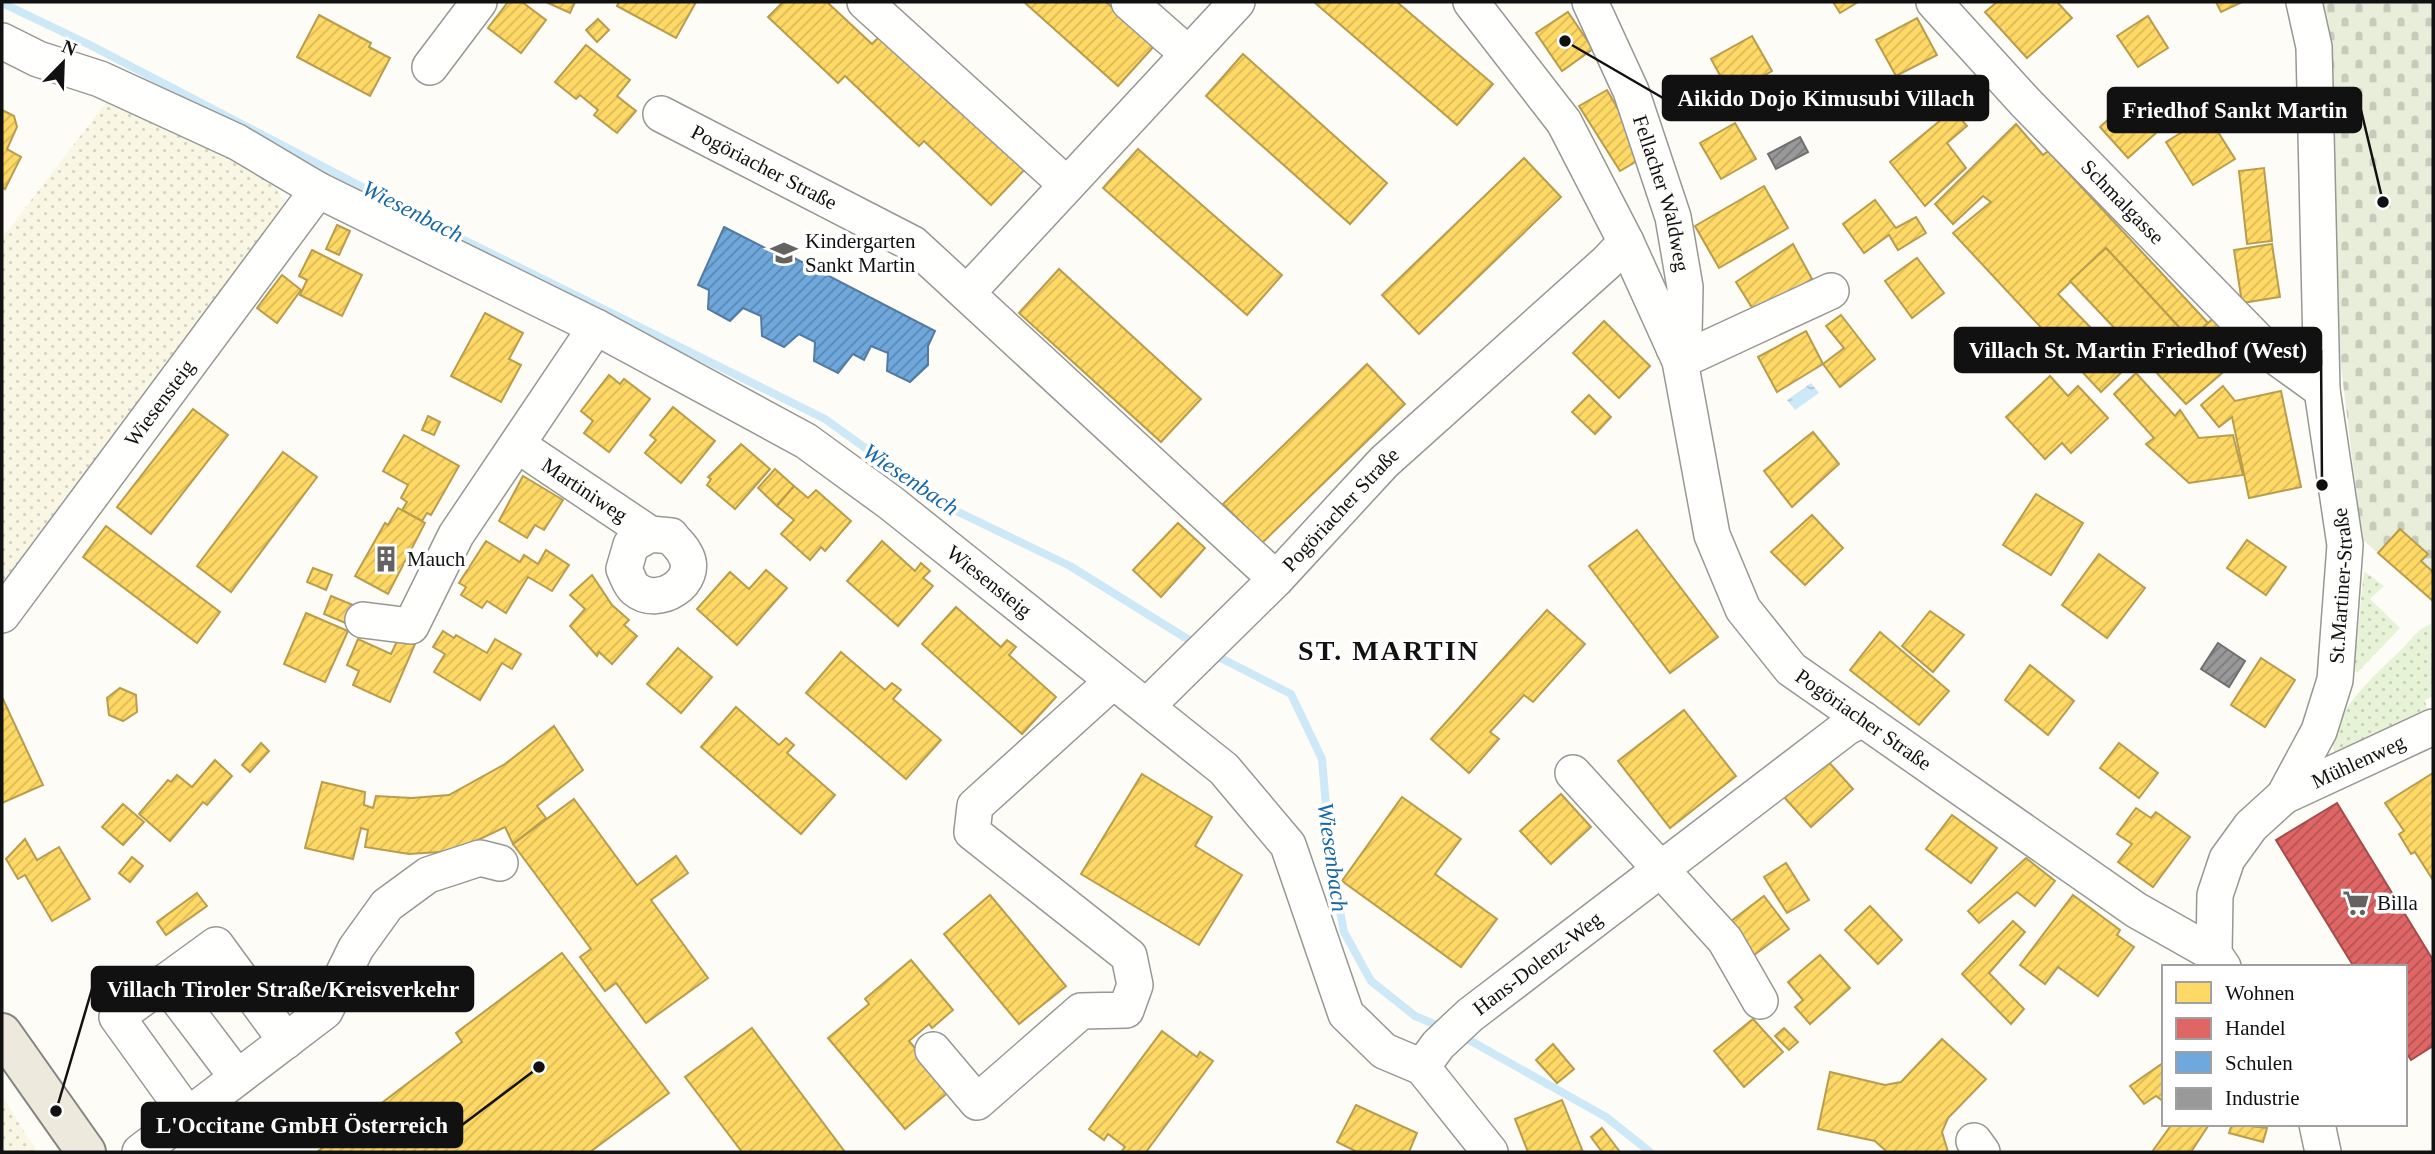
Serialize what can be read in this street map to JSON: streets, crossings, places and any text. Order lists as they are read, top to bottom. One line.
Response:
{"streets":{"street":["Pogöriacher Straße","Fellacher Waldweg","Schmalgasse","Wiesensteig","Martiniweg","St.Martiner-Straße","Mühlenweg","Hans-Dolenz-Weg"]},"crossings":[["Pogöriacher Straße","Fellacher Waldweg"],["Pogöriacher Straße","Wiesensteig"],["Pogöriacher Straße","St.Martiner-Straße"],["Pogöriacher Straße","Hans-Dolenz-Weg"],["Schmalgasse","St.Martiner-Straße"],["Wiesensteig","Martiniweg"],["Wiesensteig","Hans-Dolenz-Weg"],["St.Martiner-Straße","Mühlenweg"]],"districts":["ST. MARTIN"],"water":["Wiesenbach"],"places":{"other":["Aikido Dojo Kimusubi Villach","Friedhof Sankt Martin","Villach St. Martin Friedhof (West)","L'Occitane GmbH Österreich","Villach Tiroler Straße/Kreisverkehr"],"school or university":["Kindergarten Sankt Martin"],"building":["Mauch"],"supermarket":["Billa"]},"legend":["Wohnen","Handel","Schulen","Industrie"],"north":"top right"}
